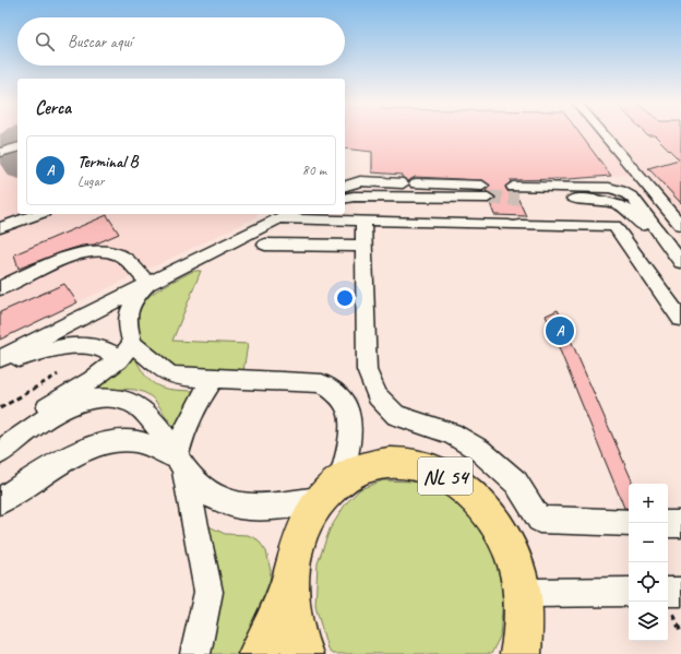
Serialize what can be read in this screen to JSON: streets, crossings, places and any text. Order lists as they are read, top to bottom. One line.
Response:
{"streets":{"highway":["NL 54"]},"page":{"search":"Buscar aquí","heading":"Cerca","list":[{"mark":"A","name":"Terminal B","note":"Lugar","value":"80 m"}],"pins":"A","map_buttons":["+","−"]}}
